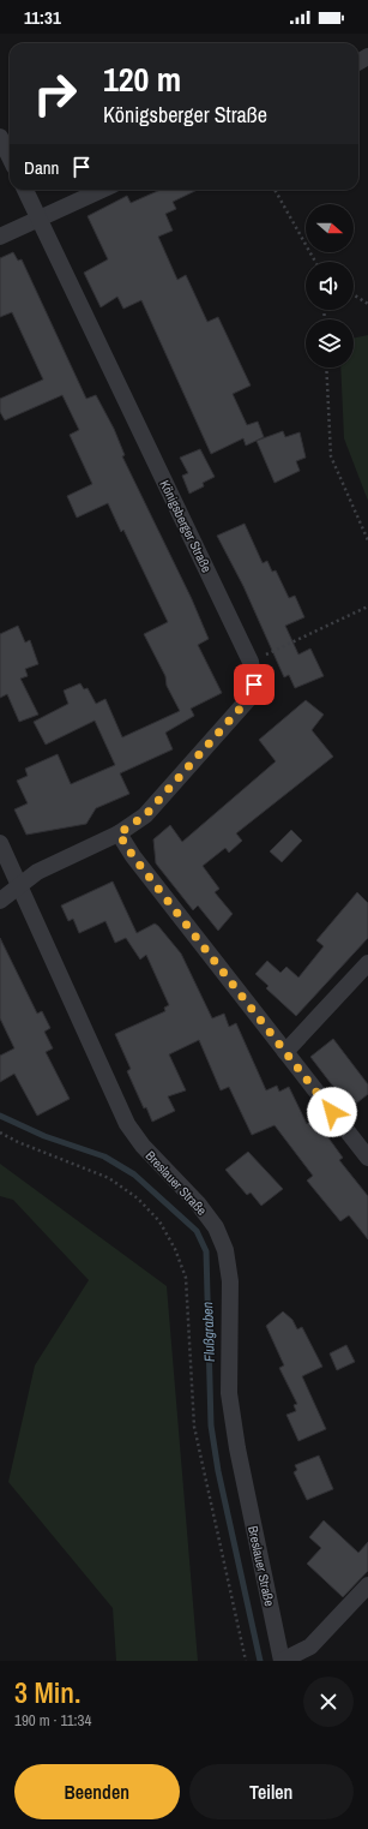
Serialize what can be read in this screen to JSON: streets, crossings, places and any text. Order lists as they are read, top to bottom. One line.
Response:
{"streets":{"street":["Königsberger Straße","Breslauer Straße"]},"crossings":[["Königsberger Straße","Breslauer Straße"]],"water":["Flußgraben"],"north":"right","page":{"status":"11:31","turn":["120 m","Königsberger Straße"],"then":"Dann","heading":["3 Min.","190 m · 11:34"],"buttons":["Beenden","Teilen"]}}
